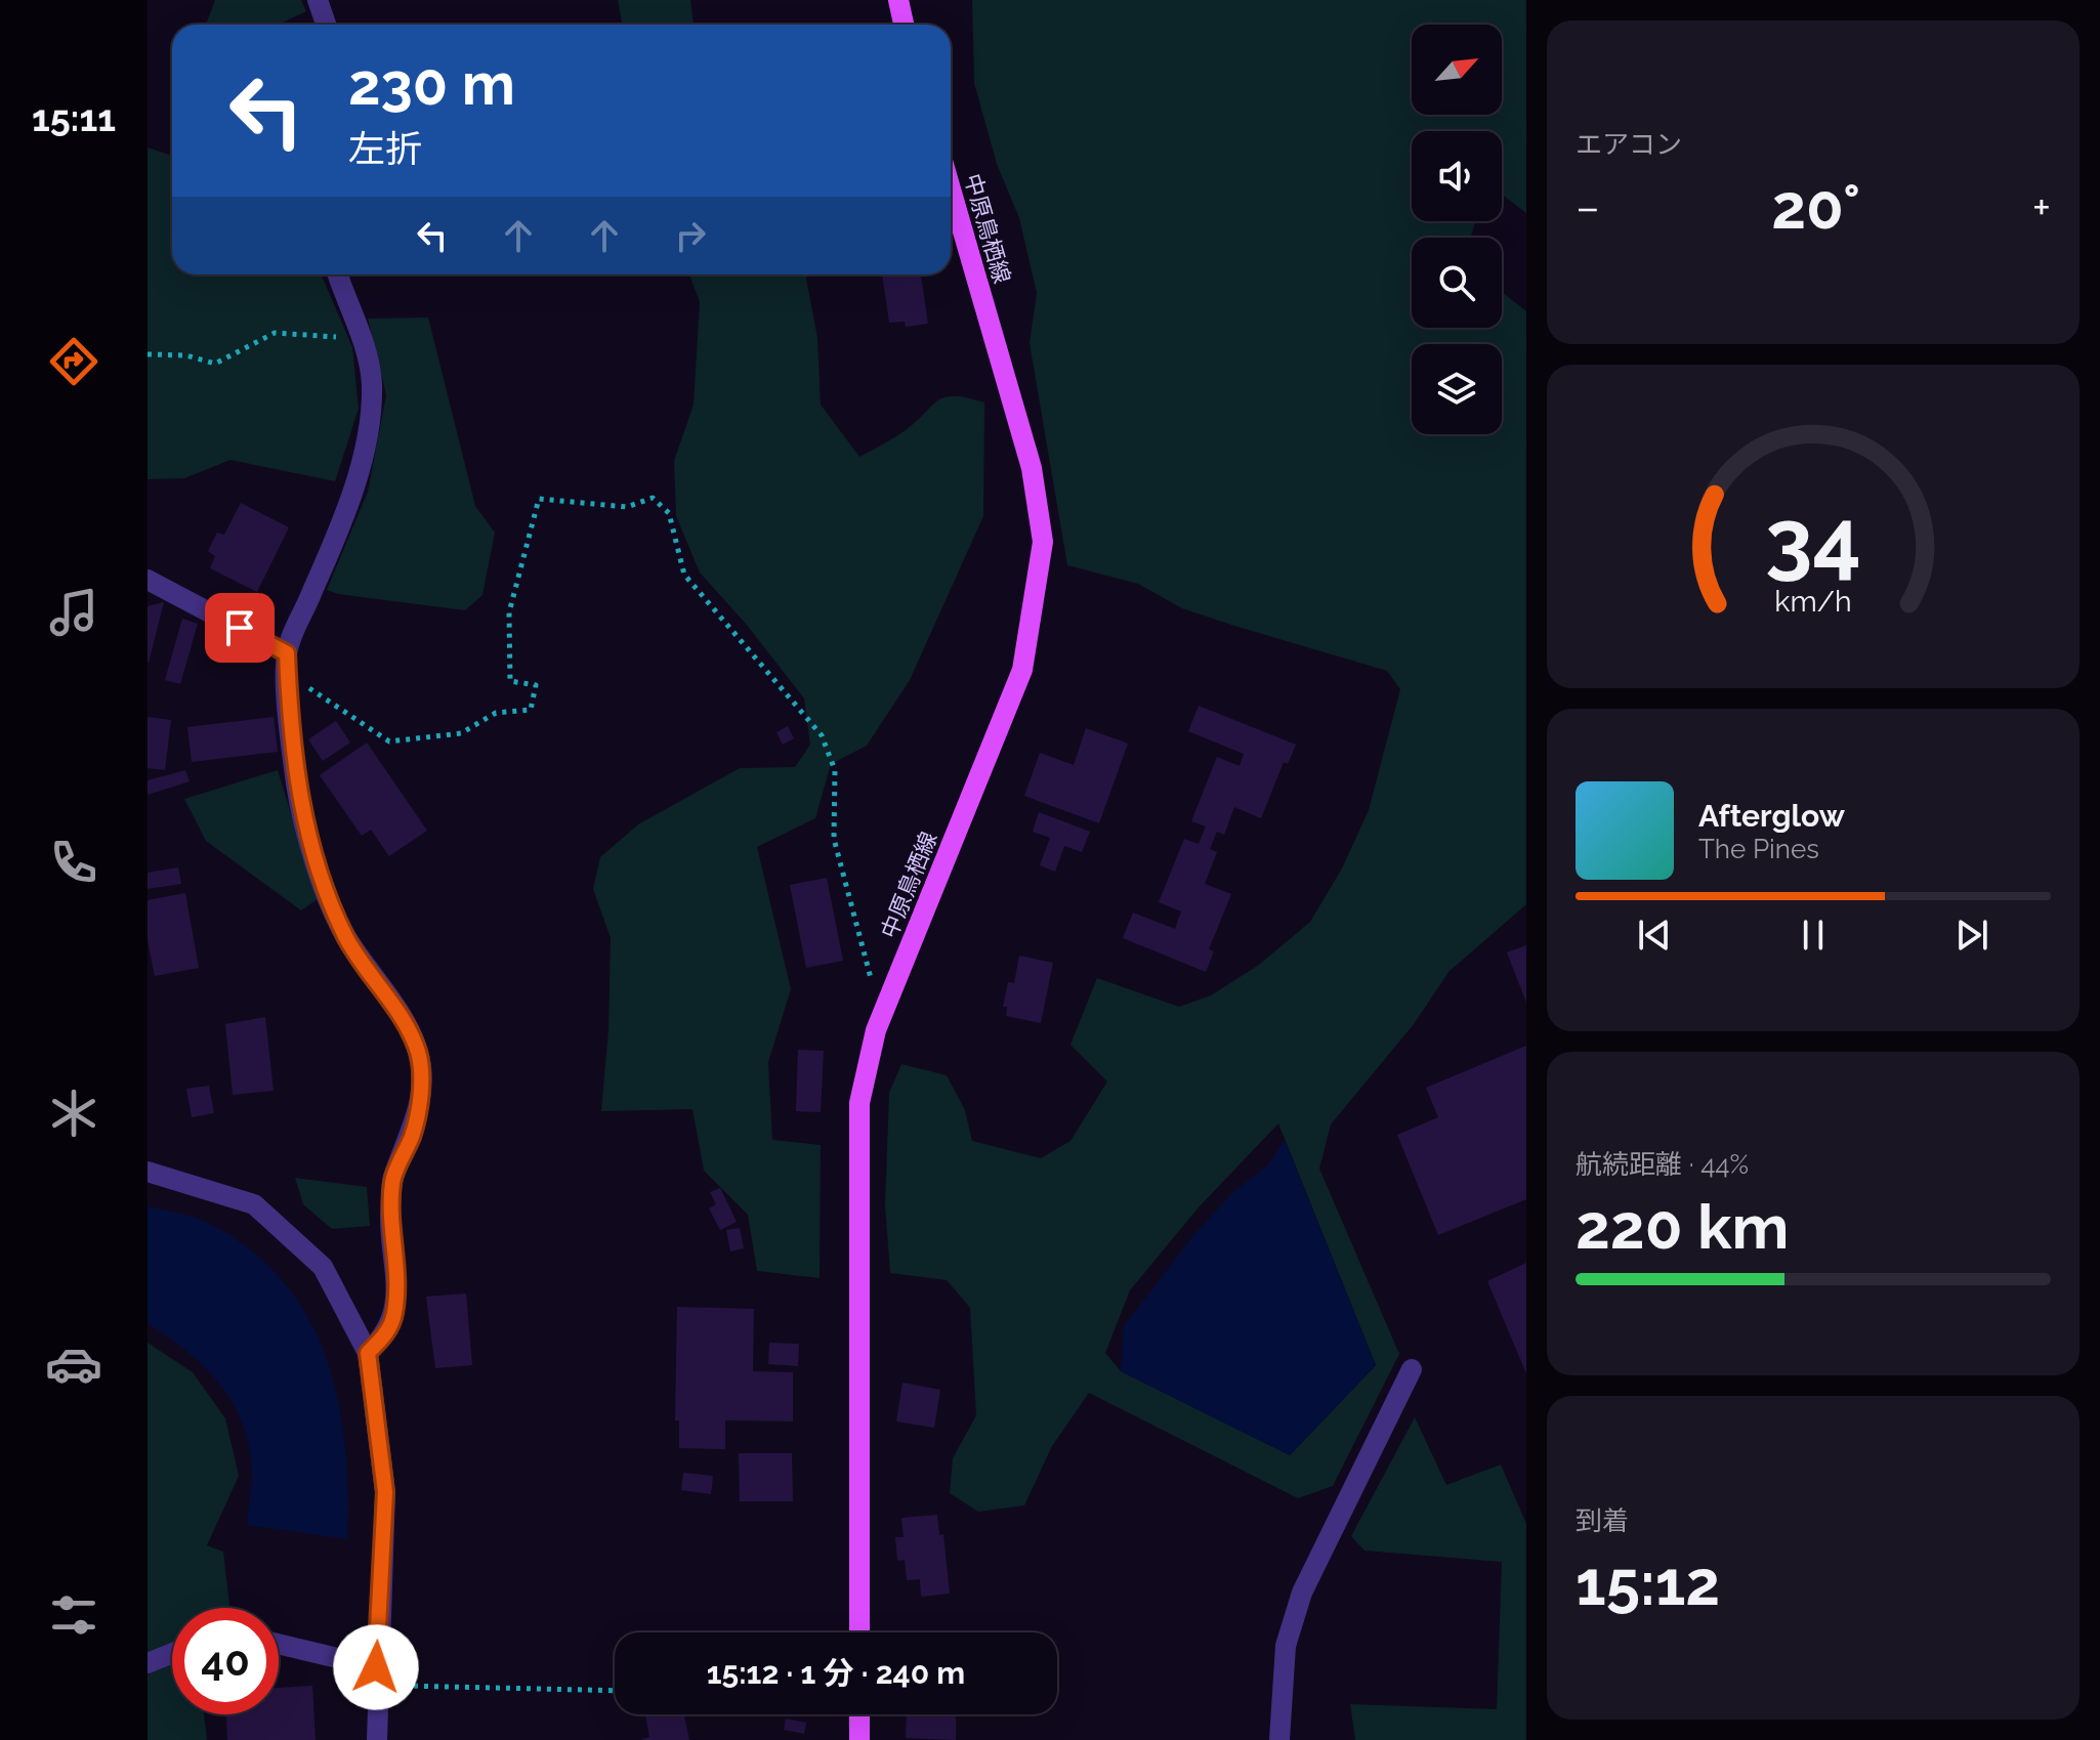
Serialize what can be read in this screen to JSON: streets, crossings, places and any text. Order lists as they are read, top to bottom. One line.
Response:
{"streets":{"main road":["中原鳥栖線"]},"north":"top right","page":{"tabs":"15:11","tile":["エアコン",["航続距離 · 44%","220 km"],["到着","15:12"]],"turn":["230 m","左折"],"heat":["−","20°","+"],"song":["Afterglow","The Pines"],"limit":"40","trip":"15:12 · 1 分 · 240 m","gauge":["34","km/h"]}}
